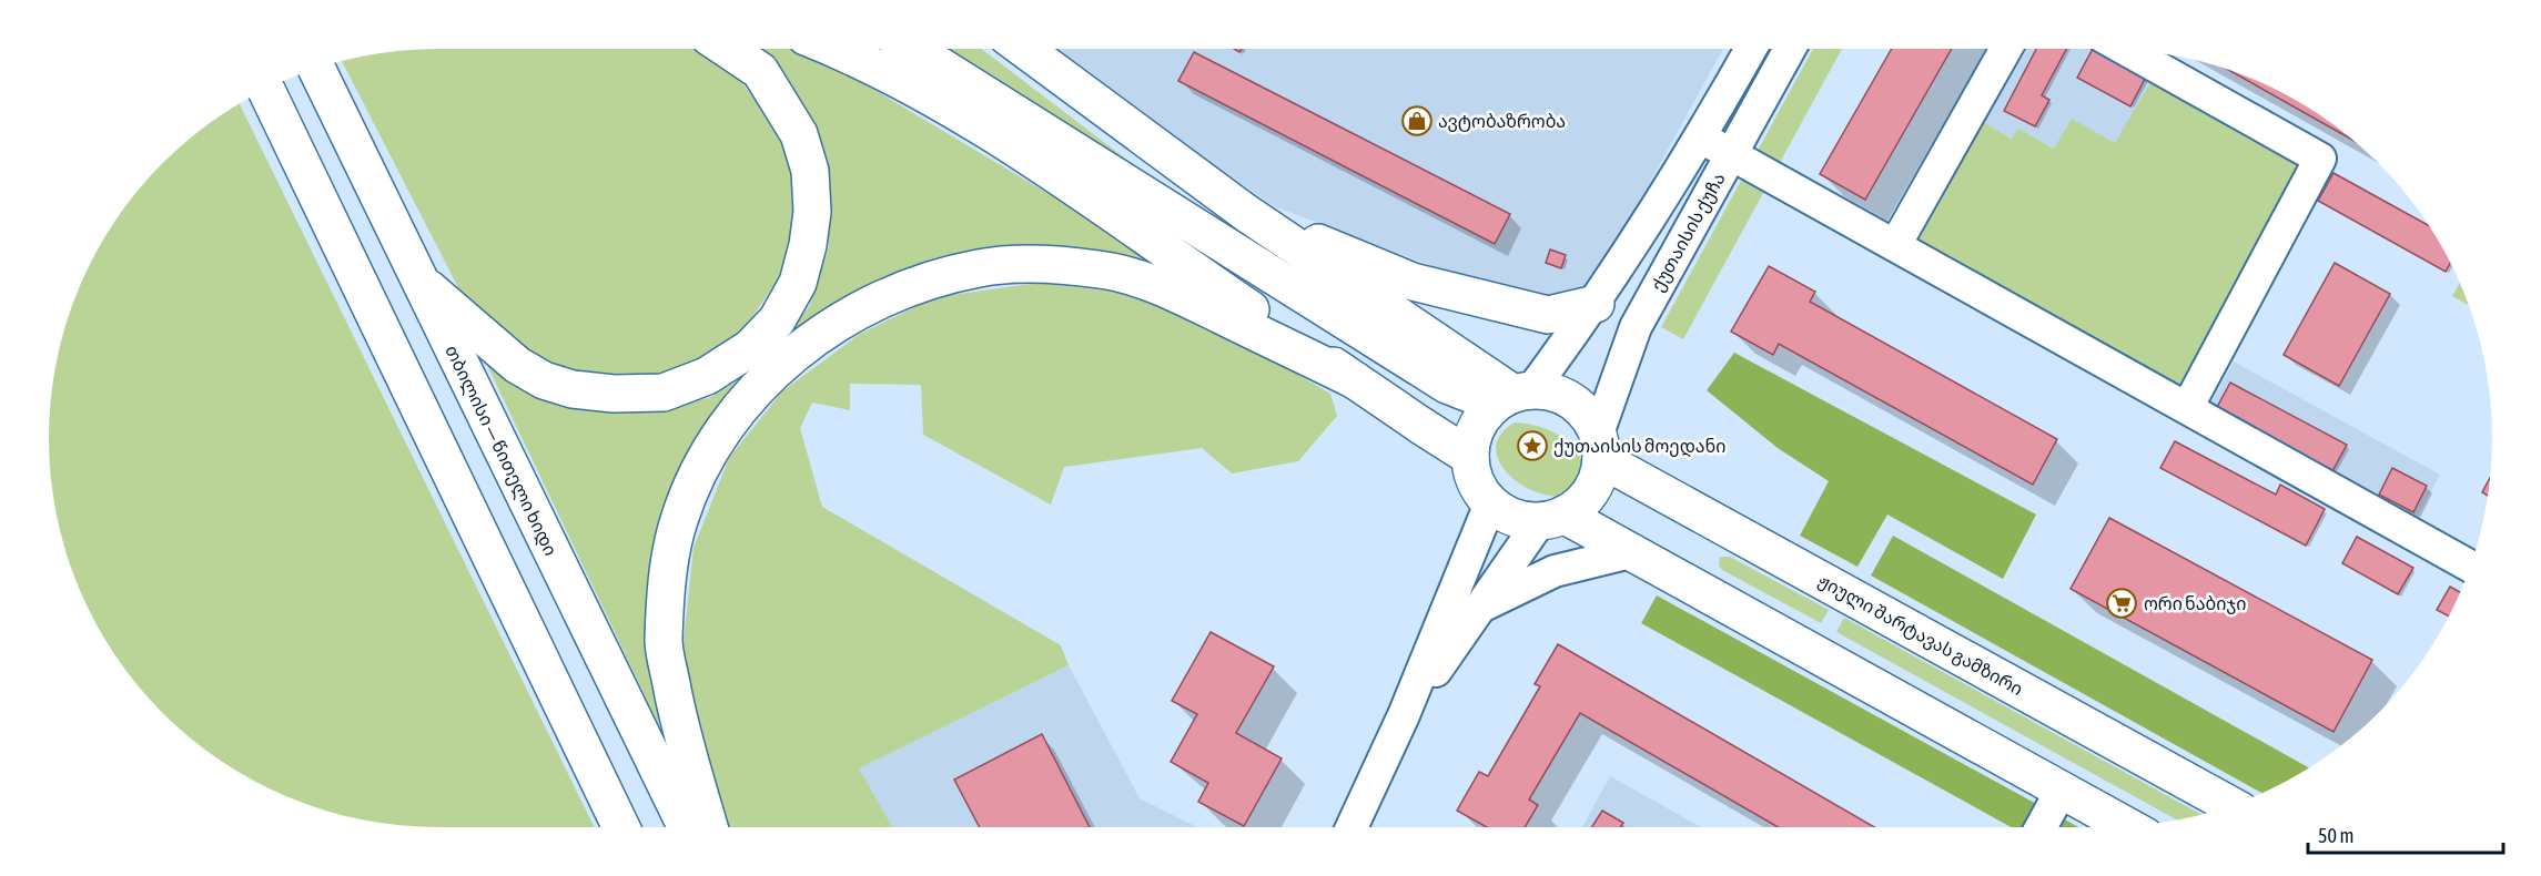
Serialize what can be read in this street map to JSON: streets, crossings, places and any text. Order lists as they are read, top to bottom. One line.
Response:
{"streets":{"main road":["თბილისი — წითელი ხიდი","ჟიული შარტავას გამზირი"],"street":["ქუთაისის ქუჩა"]},"crossings":[["ქუთაისის ქუჩა","ჟიული შარტავას გამზირი"]],"places":{"shop":["ავტობაზრობა"],"place":["ქუთაისის მოედანი"],"supermarket":["ორი ნაბიჯი"]},"scale_bar":"50 m"}
